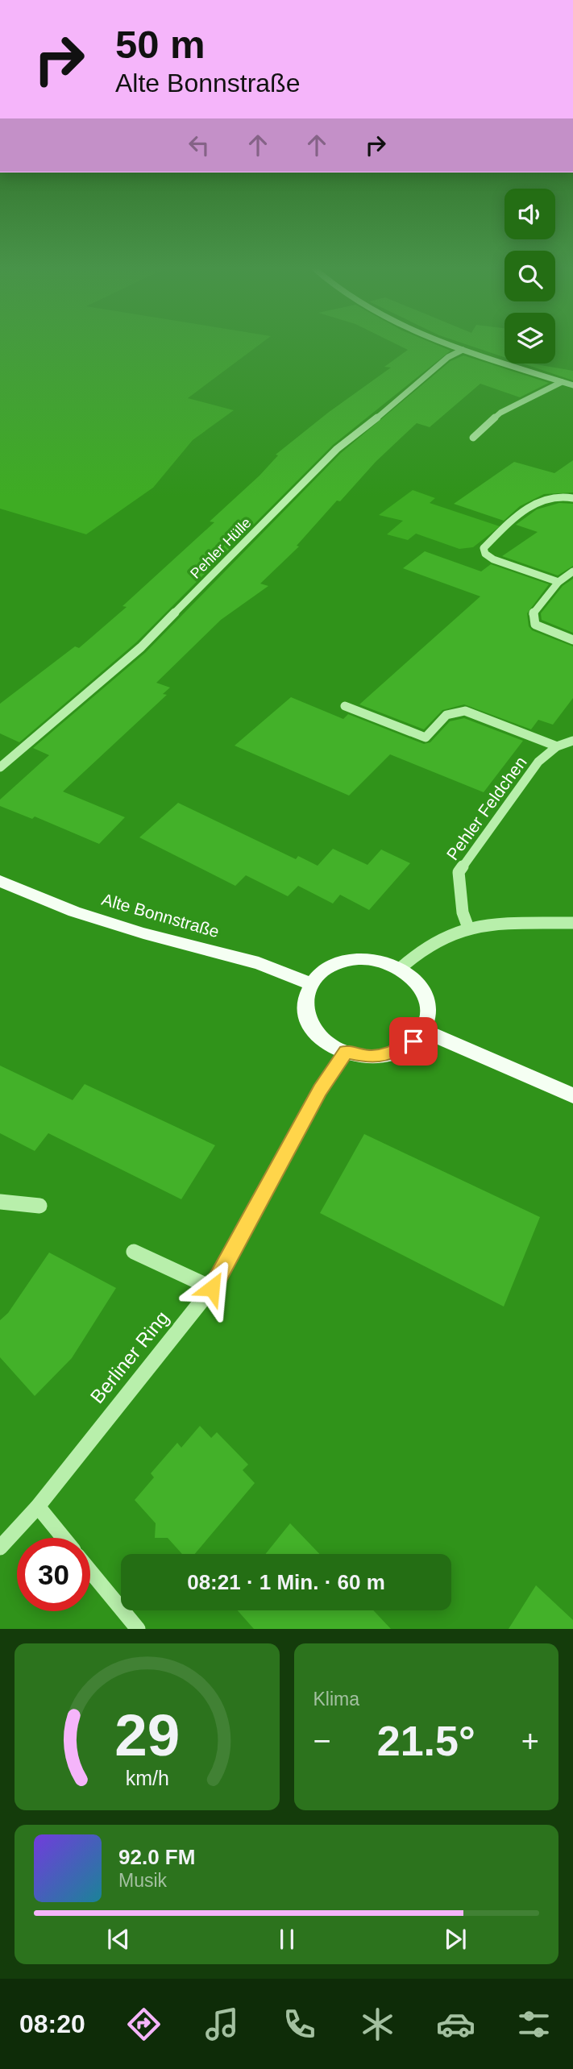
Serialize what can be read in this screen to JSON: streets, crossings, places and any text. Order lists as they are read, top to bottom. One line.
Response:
{"streets":{"main road":["Alte Bonnstraße"],"street":["Pehler Hülle","Pehler Feldchen","Berliner Ring"]},"crossings":[["Alte Bonnstraße","Berliner Ring"]],"page":{"turn":["50 m","Alte Bonnstraße"],"limit":"30","trip":"08:21 · 1 Min. · 60 m","tile":"Klima","heat":["−","21.5°","+"],"song":["92.0 FM","Musik"],"tabs":"08:20","gauge":["29","km/h"]}}
